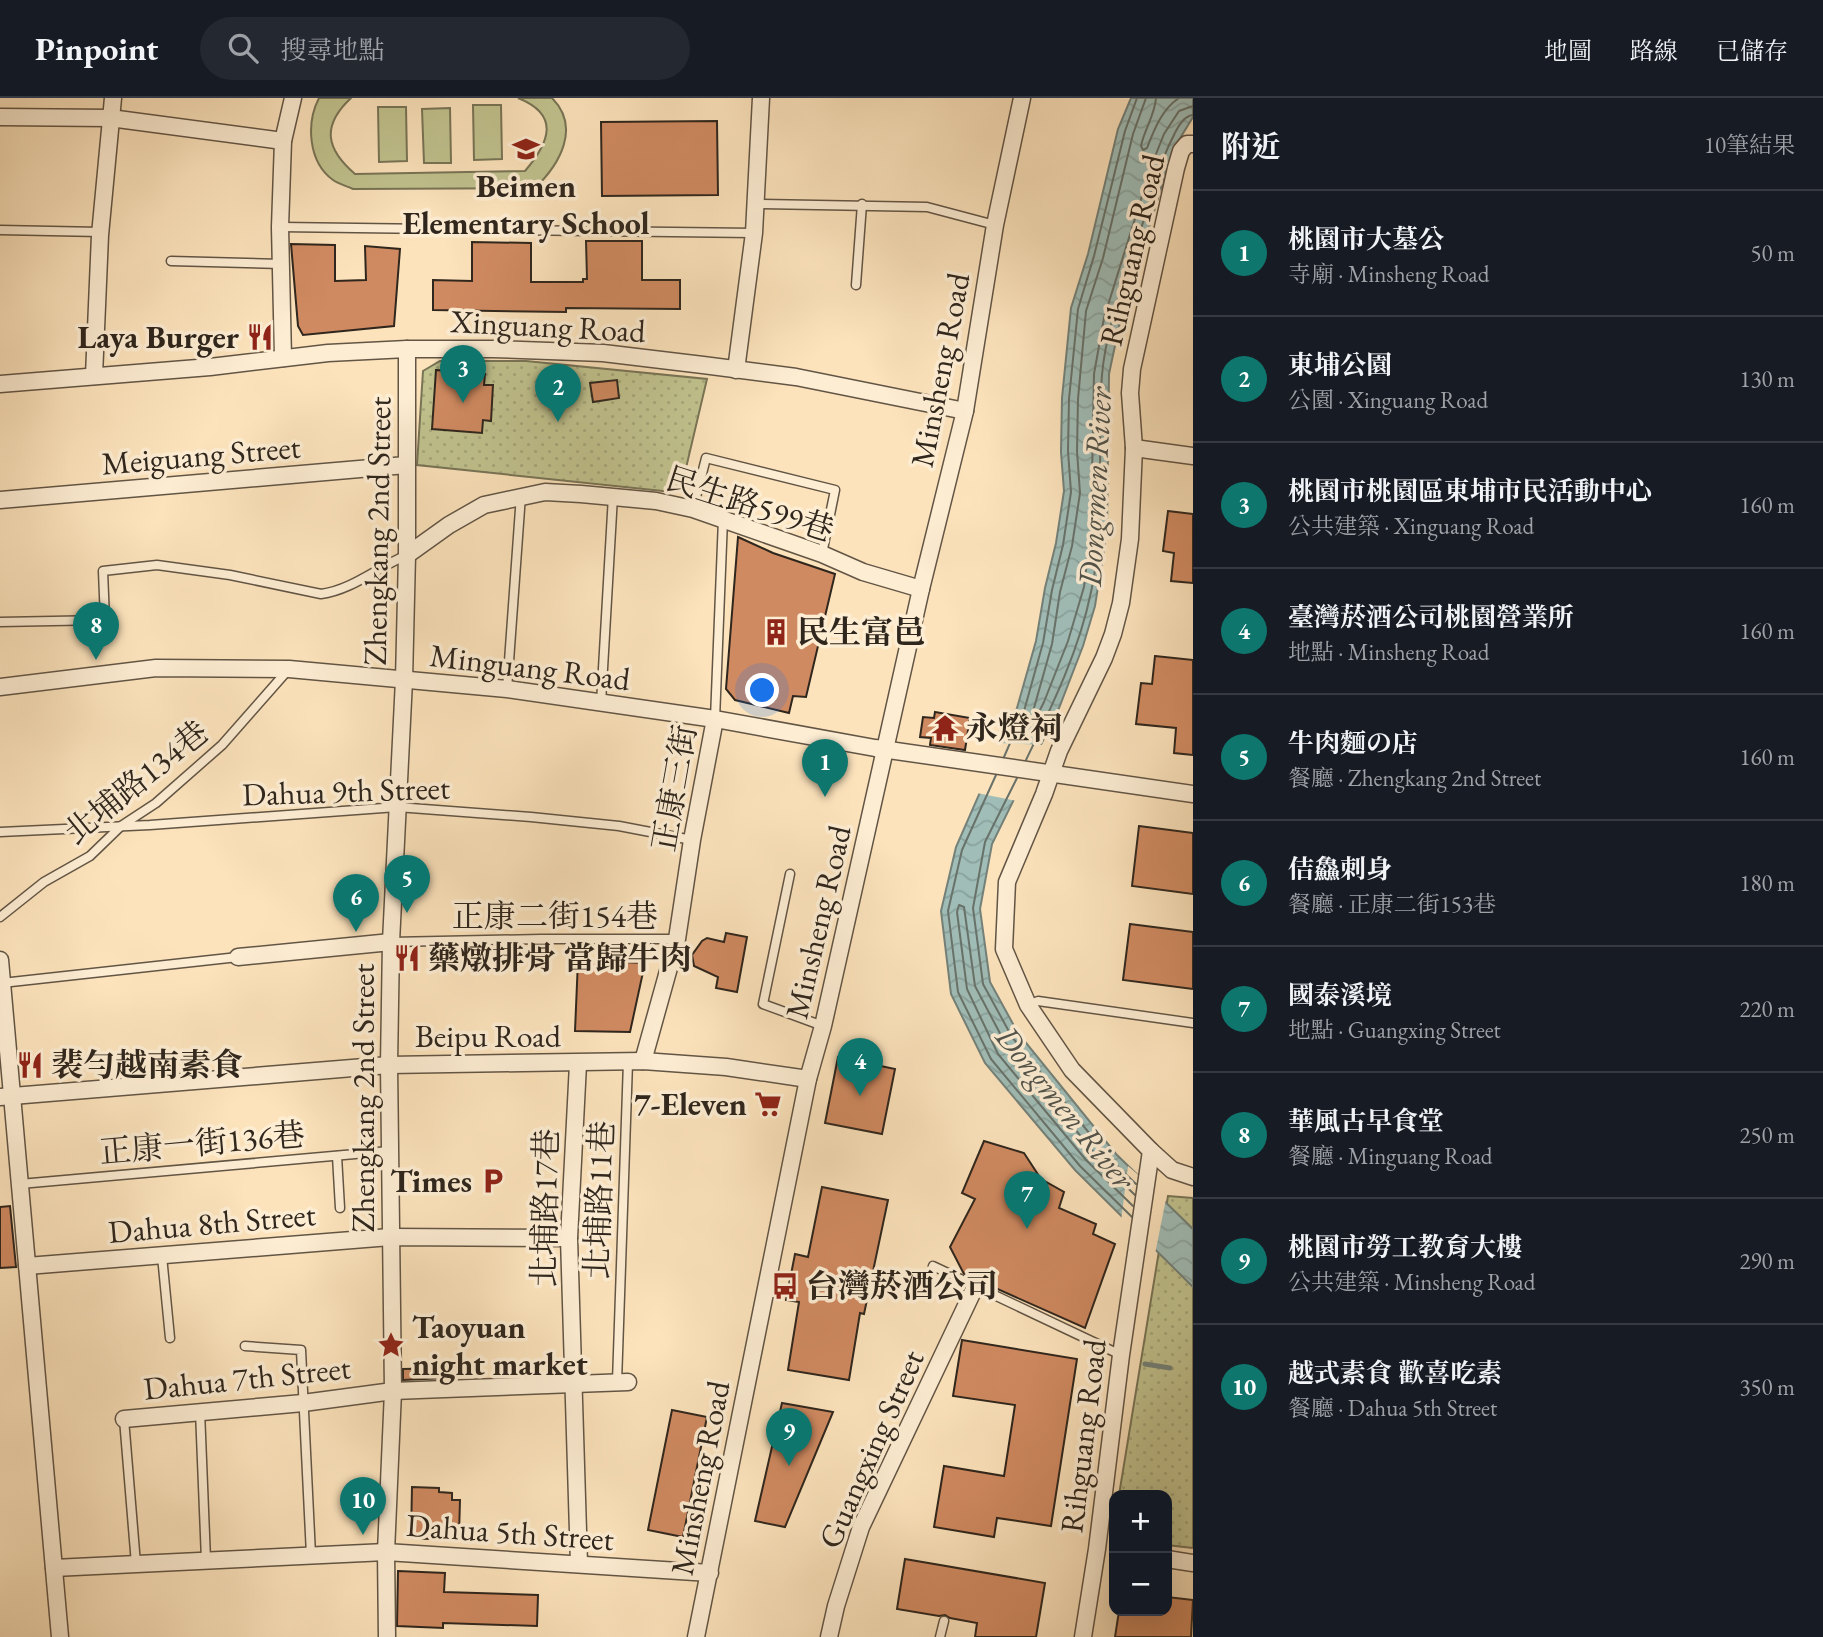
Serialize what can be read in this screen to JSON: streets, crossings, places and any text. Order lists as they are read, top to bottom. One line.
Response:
{"streets":{"street":["Rihguang Road","Xinguang Road","Minsheng Road","Meiguang Street","民生路599巷","Zhengkang 2nd Street","Minguang Road","正康三街","Beipu Road","北埔路17巷","Dahua 8th Street","Dahua 7th Street","Guangxing Street","Dahua 5th Street"],"lane":["北埔路134巷","Dahua 9th Street","正康二街154巷","正康一街136巷","北埔路11巷"]},"crossings":[["Xinguang Road","Minsheng Road"],["Xinguang Road","Zhengkang 2nd Street"],["Minsheng Road","民生路599巷"],["Minsheng Road","Minguang Road"],["Minsheng Road","Beipu Road"],["Minsheng Road","Dahua 5th Street"],["Meiguang Street","Zhengkang 2nd Street"],["民生路599巷","Zhengkang 2nd Street"],["民生路599巷","正康三街"],["Zhengkang 2nd Street","Minguang Road"],["Zhengkang 2nd Street","Dahua 9th Street"],["Zhengkang 2nd Street","正康二街154巷"],["Zhengkang 2nd Street","Beipu Road"],["Zhengkang 2nd Street","正康一街136巷"],["Zhengkang 2nd Street","Dahua 8th Street"],["Zhengkang 2nd Street","Dahua 7th Street"],["Zhengkang 2nd Street","Dahua 5th Street"],["Minguang Road","北埔路134巷"],["Minguang Road","正康三街"],["北埔路134巷","Dahua 9th Street"],["正康三街","Dahua 9th Street"],["正康三街","正康二街154巷"],["正康三街","Beipu Road"],["正康三街","北埔路11巷"],["Beipu Road","北埔路11巷"],["Beipu Road","北埔路17巷"],["北埔路11巷","Dahua 7th Street"],["北埔路17巷","Dahua 8th Street"],["北埔路17巷","Dahua 7th Street"],["北埔路17巷","Dahua 5th Street"]],"water":["Dongmen River"],"places":{"school or university":["Beimen Elementary School"],"restaurant":["Laya Burger","藥燉排骨 當歸牛肉","裴勻越南素食"],"building":["民生富邑"],"temple":["永燈祠"],"supermarket":["7-Eleven"],"parking":["Times"],"bus stop":["台灣菸酒公司"],"place":["Taoyuan night market"]},"page":{"header":"Pinpoint","search":"搜尋地點","nav":["地圖","路線","已儲存"],"heading":["附近","10筆結果"],"list":[{"mark":"1","name":"桃園市大墓公","note":"寺廟 · Minsheng Road","value":"50 m"},{"mark":"2","name":"東埔公園","note":"公園 · Xinguang Road","value":"130 m"},{"mark":"3","name":"桃園市桃園區東埔市民活動中心","note":"公共建築 · Xinguang Road","value":"160 m"},{"mark":"4","name":"臺灣菸酒公司桃園營業所","note":"地點 · Minsheng Road","value":"160 m"},{"mark":"5","name":"牛肉麵の店","note":"餐廳 · Zhengkang 2nd Street","value":"160 m"},{"mark":"6","name":"佶鱻刺身","note":"餐廳 · 正康二街153巷","value":"180 m"},{"mark":"7","name":"國泰溪境","note":"地點 · Guangxing Street","value":"220 m"},{"mark":"8","name":"華風古早食堂","note":"餐廳 · Minguang Road","value":"250 m"},{"mark":"9","name":"桃園市勞工教育大樓","note":"公共建築 · Minsheng Road","value":"290 m"},{"mark":"10","name":"越式素食 歡喜吃素","note":"餐廳 · Dahua 5th Street","value":"350 m"}],"pins":["3","2","8","1","5","6","4","7","9","10"],"map_buttons":["+","−"]}}
